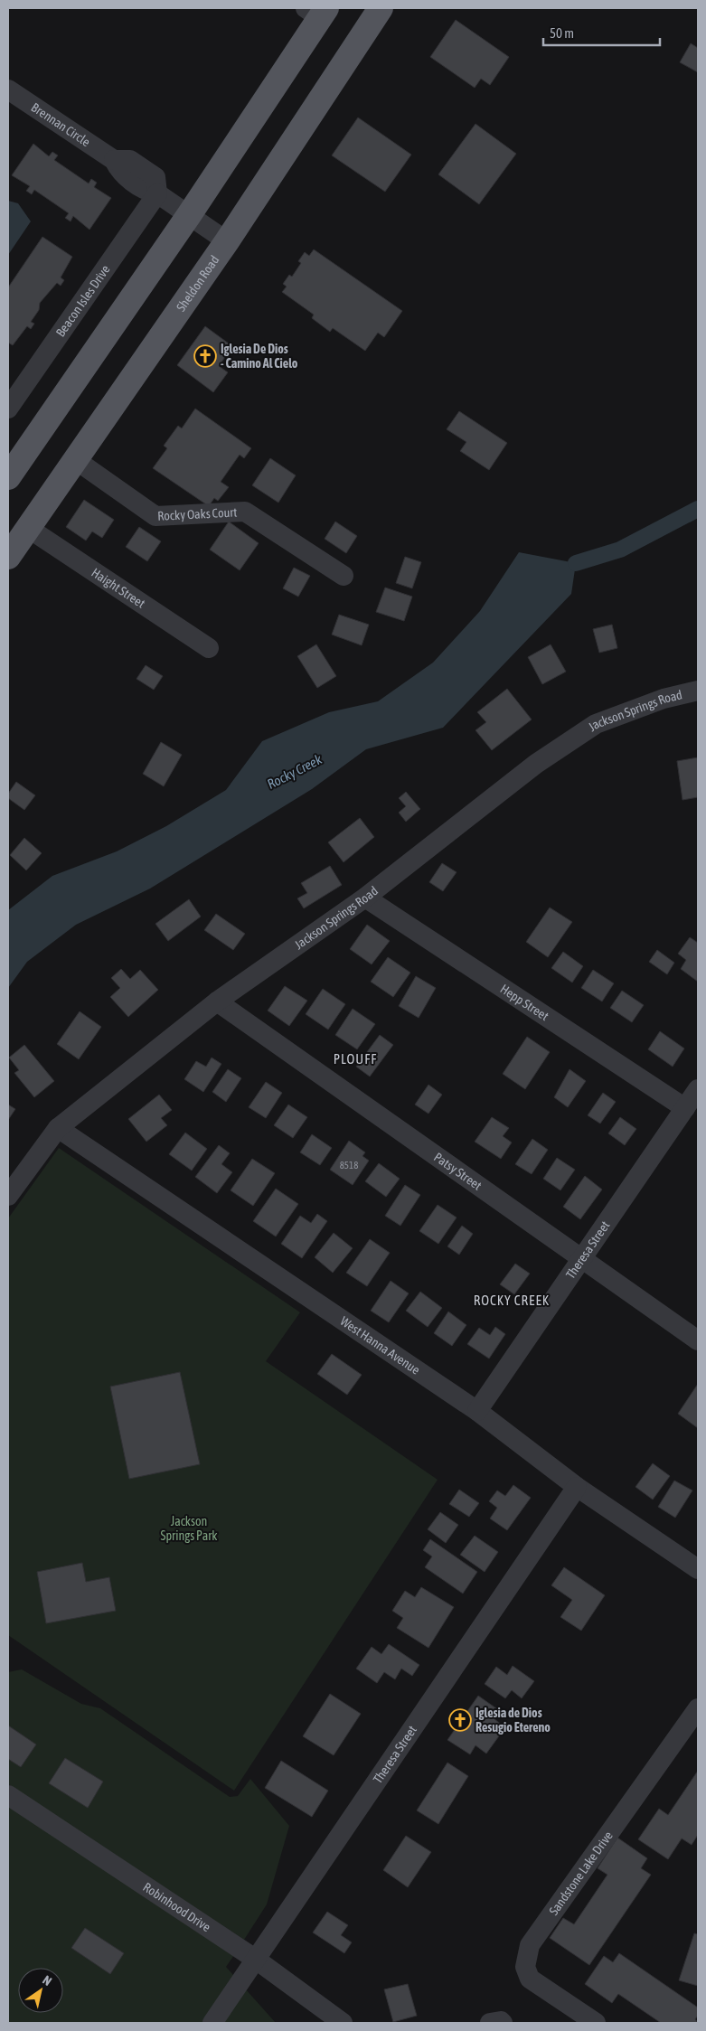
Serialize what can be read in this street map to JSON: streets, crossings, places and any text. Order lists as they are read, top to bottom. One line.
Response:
{"streets":{"main road":["Sheldon Road"],"street":["Brennan Circle","Beacon Isles Drive","Rocky Oaks Court","Haight Street","Jackson Springs Road","Hepp Street","Patsy Street","Theresa Street","West Hanna Avenue","Sandstone Lake Drive","Robinhood Drive"]},"crossings":[["Brennan Circle","Beacon Isles Drive"],["Sheldon Road","Rocky Oaks Court"],["Sheldon Road","Haight Street"],["Jackson Springs Road","Hepp Street"],["Jackson Springs Road","Patsy Street"],["Jackson Springs Road","West Hanna Avenue"],["Hepp Street","Theresa Street"],["Patsy Street","Theresa Street"],["Theresa Street","West Hanna Avenue"],["Theresa Street","Robinhood Drive"]],"districts":["PLOUFF","ROCKY CREEK"],"water":["Rocky Creek"],"parks":["Jackson Springs Park"],"places":{"church":["Iglesia De Dios - Camino Al Cielo","Iglesia de Dios Resugio Etereno"]},"house_numbers":["8518"],"scale_bar":"50 m","north":"top right"}
